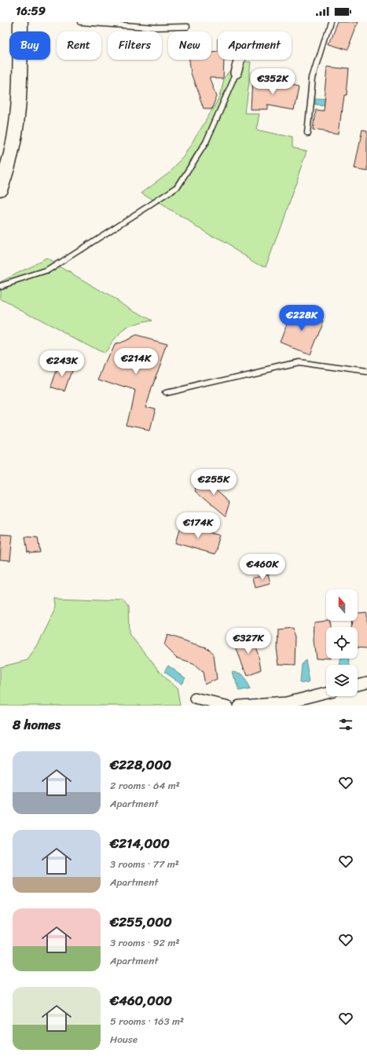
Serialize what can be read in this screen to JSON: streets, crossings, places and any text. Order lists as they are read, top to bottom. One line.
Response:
{"north":"top","page":{"status":"16:59","chip":["Buy","Rent","Filters","New","Apartment"],"price":["€352K","€228K","€214K","€243K","€255K","€174K","€460K","€327K"],"heading":"8 homes","list":[{"name":"€228,000","note":"2 rooms · 64 m² · Apartment"},{"name":"€214,000","note":"3 rooms · 77 m² · Apartment"},{"name":"€255,000","note":"3 rooms · 92 m² · Apartment"},{"name":"€460,000","note":"5 rooms · 163 m² · House"}]}}
